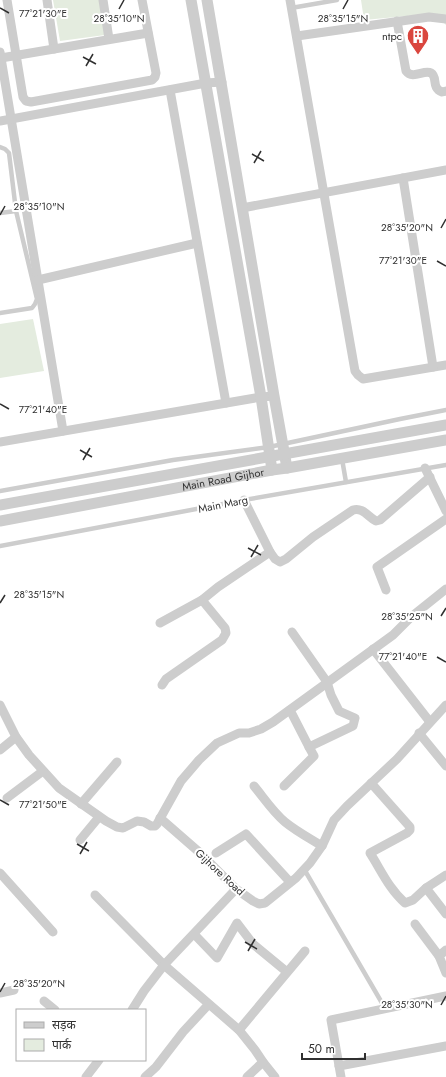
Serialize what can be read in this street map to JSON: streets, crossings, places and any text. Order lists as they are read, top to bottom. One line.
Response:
{"streets":{"street":["Main Road Gijhor","Gijhore Road"],"lane":["Main Marg"]},"places":{"building":["ntpc"]},"legend":["सड़क","पार्क"],"scale_bar":"50 m","coordinates":["77°21'30\"E","28°35'10\"N","28°35'15\"N","28°35'20\"N","77°21'40\"E","28°35'25\"N","77°21'50\"E","28°35'30\"N"]}
